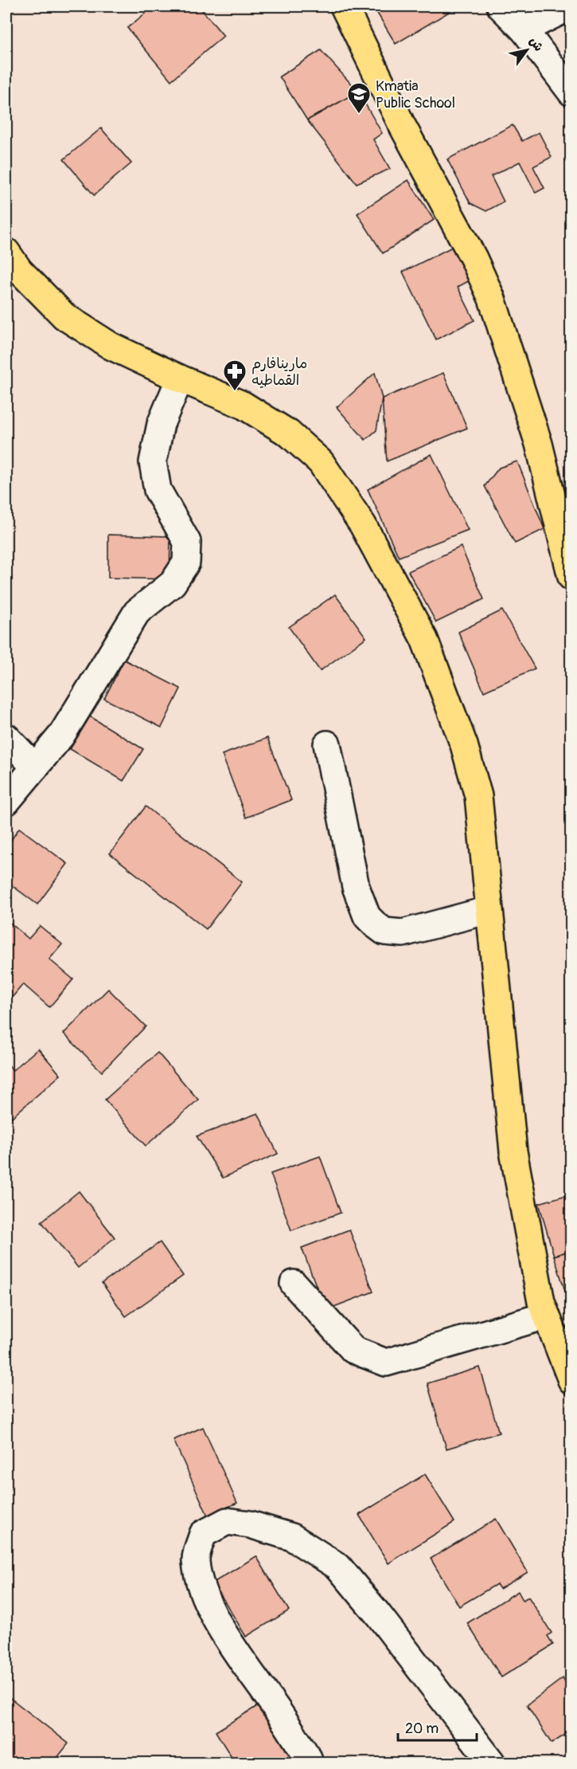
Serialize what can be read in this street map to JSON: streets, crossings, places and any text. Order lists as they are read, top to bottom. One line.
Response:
{"places":{"school or university":["Kmatia Public School"],"pharmacy":["مارينافارم القماطيه"]},"scale_bar":"20 m","north":"top right"}
